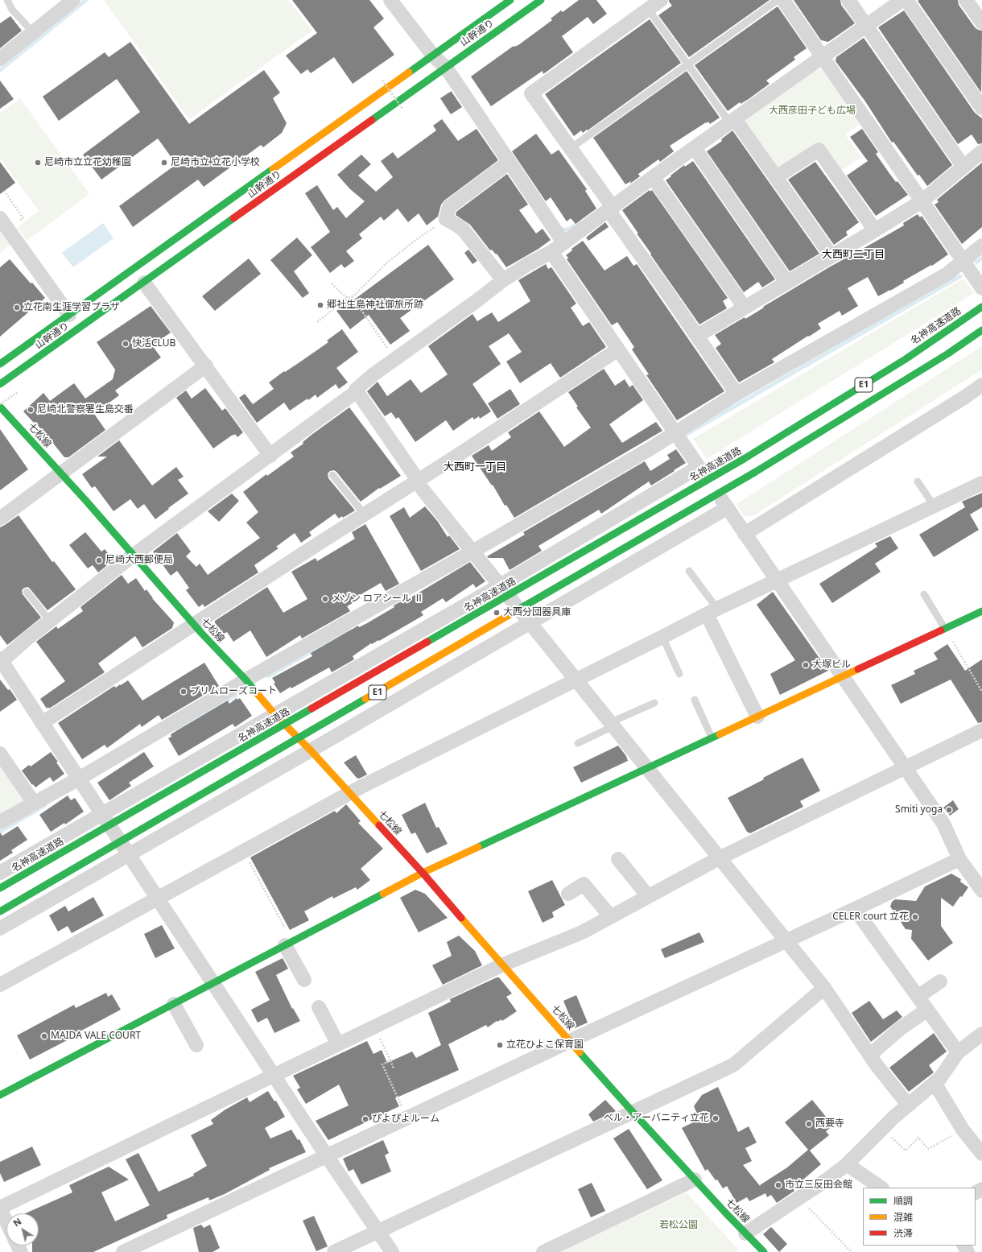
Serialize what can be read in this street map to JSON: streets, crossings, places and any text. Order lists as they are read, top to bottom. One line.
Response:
{"streets":{"main road":["山幹通り","名神高速道路","E1","七松線"]},"districts":["大西町二丁目","大西町一丁目"],"parks":["大西彦田子ども広場","若松公園"],"places":["尼崎市立立花幼稚園","尼崎市立 立花小学校","郷社生島神社御旅所跡","立花南生涯学習プラザ","快活CLUB","尼崎北警察署生島交番","尼崎大西郵便局","メゾン ロアシール Ⅱ","大西分団器具庫","大塚ビル","プリムローズコート","Smiti yoga","CELER court 立花","MAIDA VALE COURT","立花ひよこ保育園","ベル・アーバニティ立花","ぴよぴよルーム","西要寺","市立三反田会館"],"legend":["順調","混雑","渋滞"],"north":"top left"}
